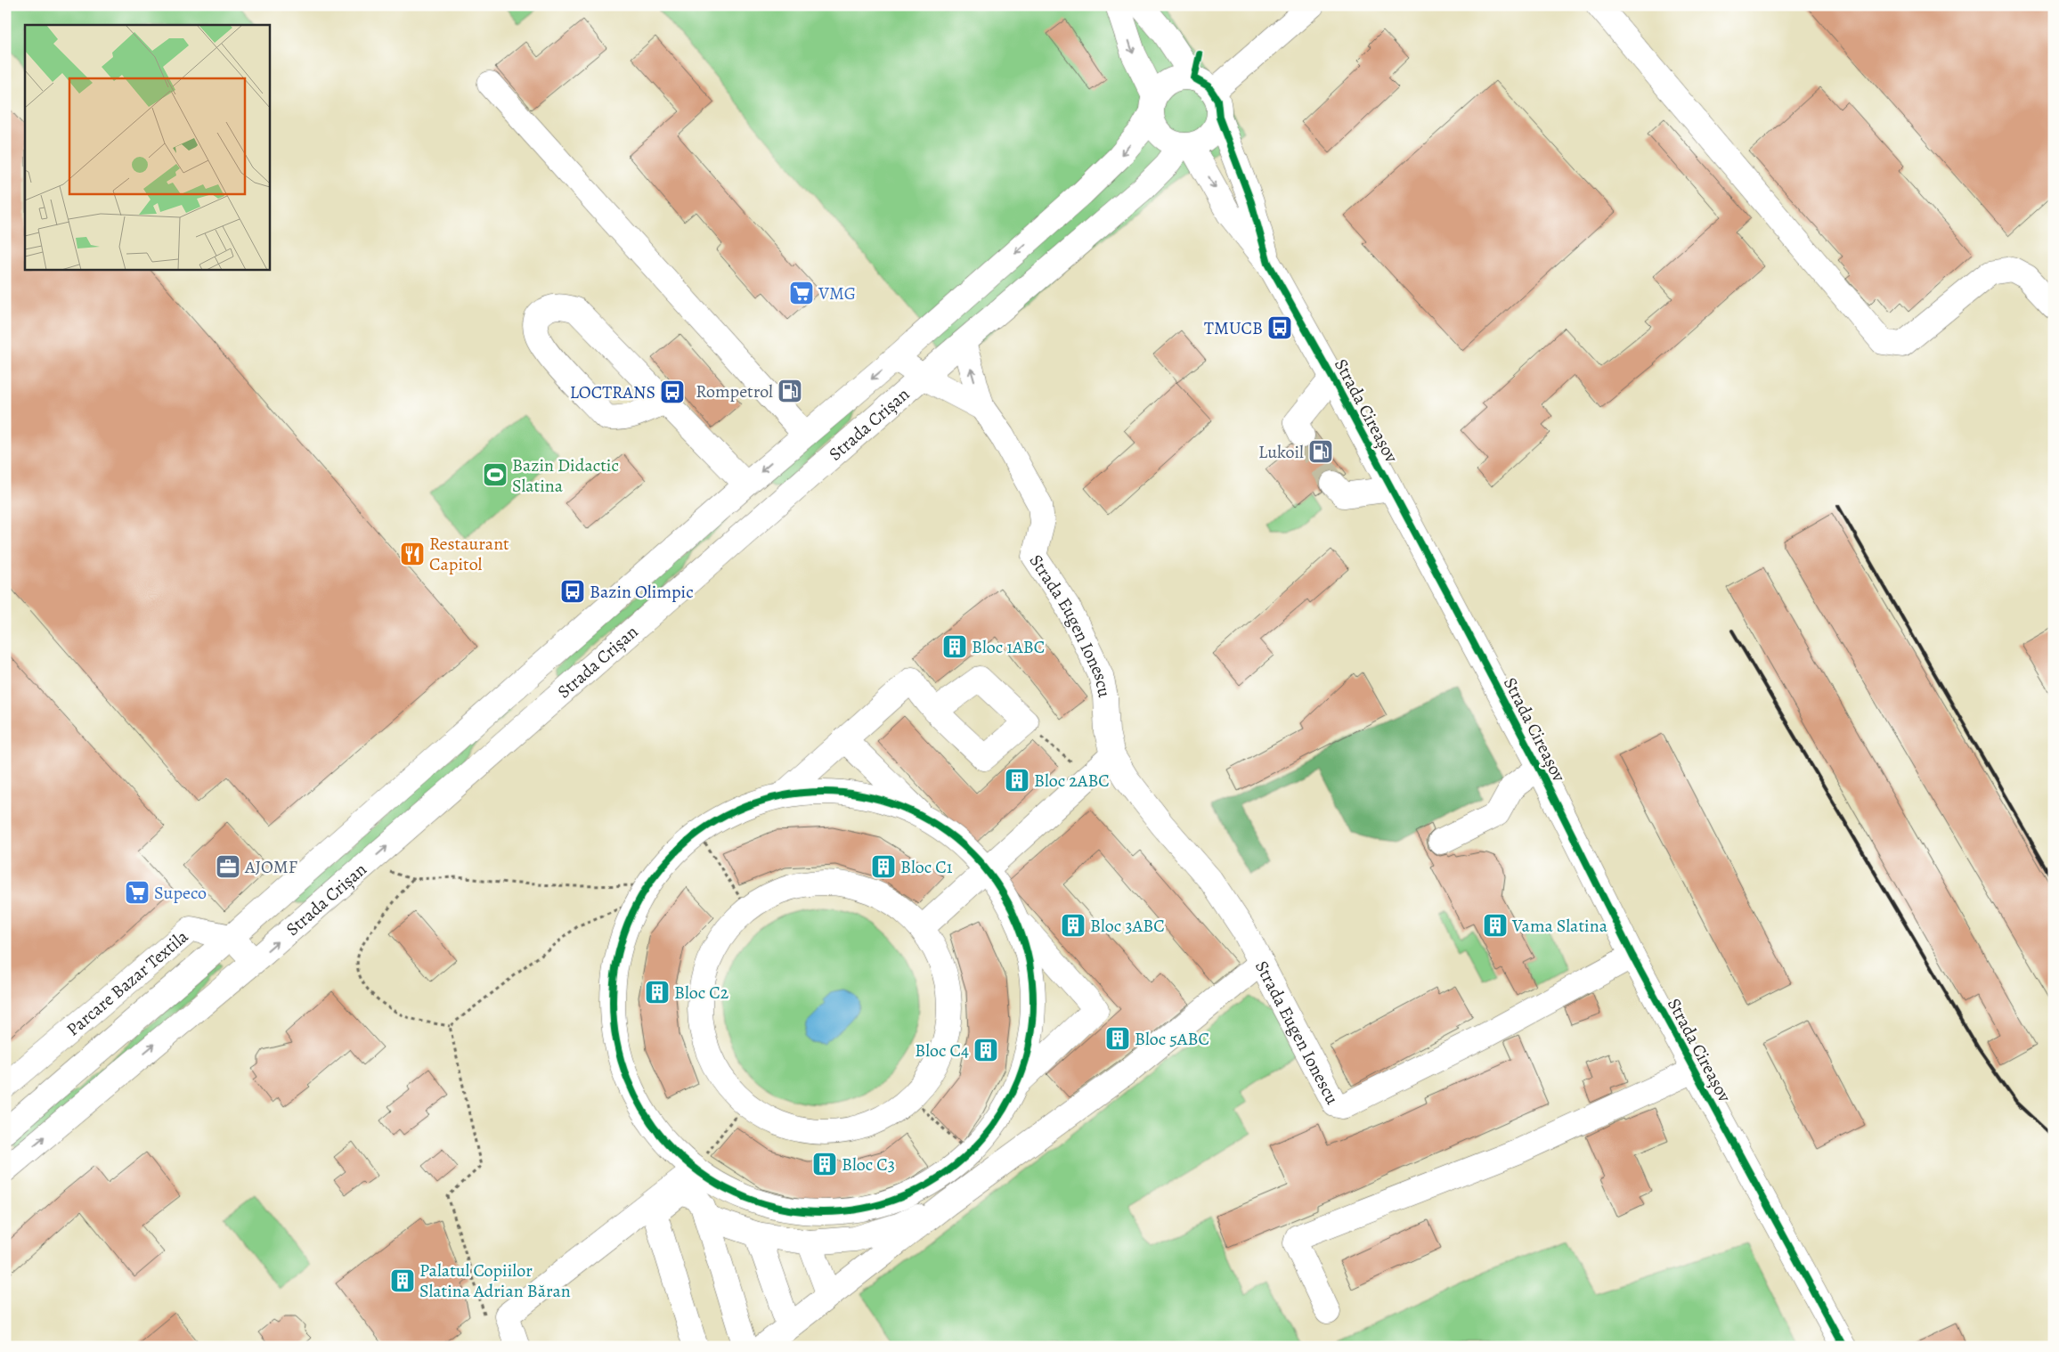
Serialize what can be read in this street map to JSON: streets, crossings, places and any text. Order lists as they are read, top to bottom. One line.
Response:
{"streets":{"main road":["Strada Cireașov","Strada Crișan","Strada Eugen Ionescu","Parcare Bazar Textila"]},"crossings":[["Strada Cireașov","Strada Crișan"],["Strada Cireașov","Strada Eugen Ionescu"],["Strada Crișan","Strada Eugen Ionescu"],["Strada Crișan","Parcare Bazar Textila"]],"places":{"supermarket":["VMG","Supeco"],"bus stop":["TMUCB","LOCTRANS","Bazin Olimpic"],"fuel station":["Rompetrol","Lukoil"],"sports":["Bazin Didactic Slatina"],"restaurant":["Restaurant Capitol"],"building":["Bloc 1ABC","Bloc 2ABC","Bloc C1","Bloc 3ABC","Vama Slatina","Bloc C2","Bloc 5ABC","Bloc C4","Bloc C3","Palatul Copiilor Slatina Adrian Băran"],"office":["AJOMF"]}}
